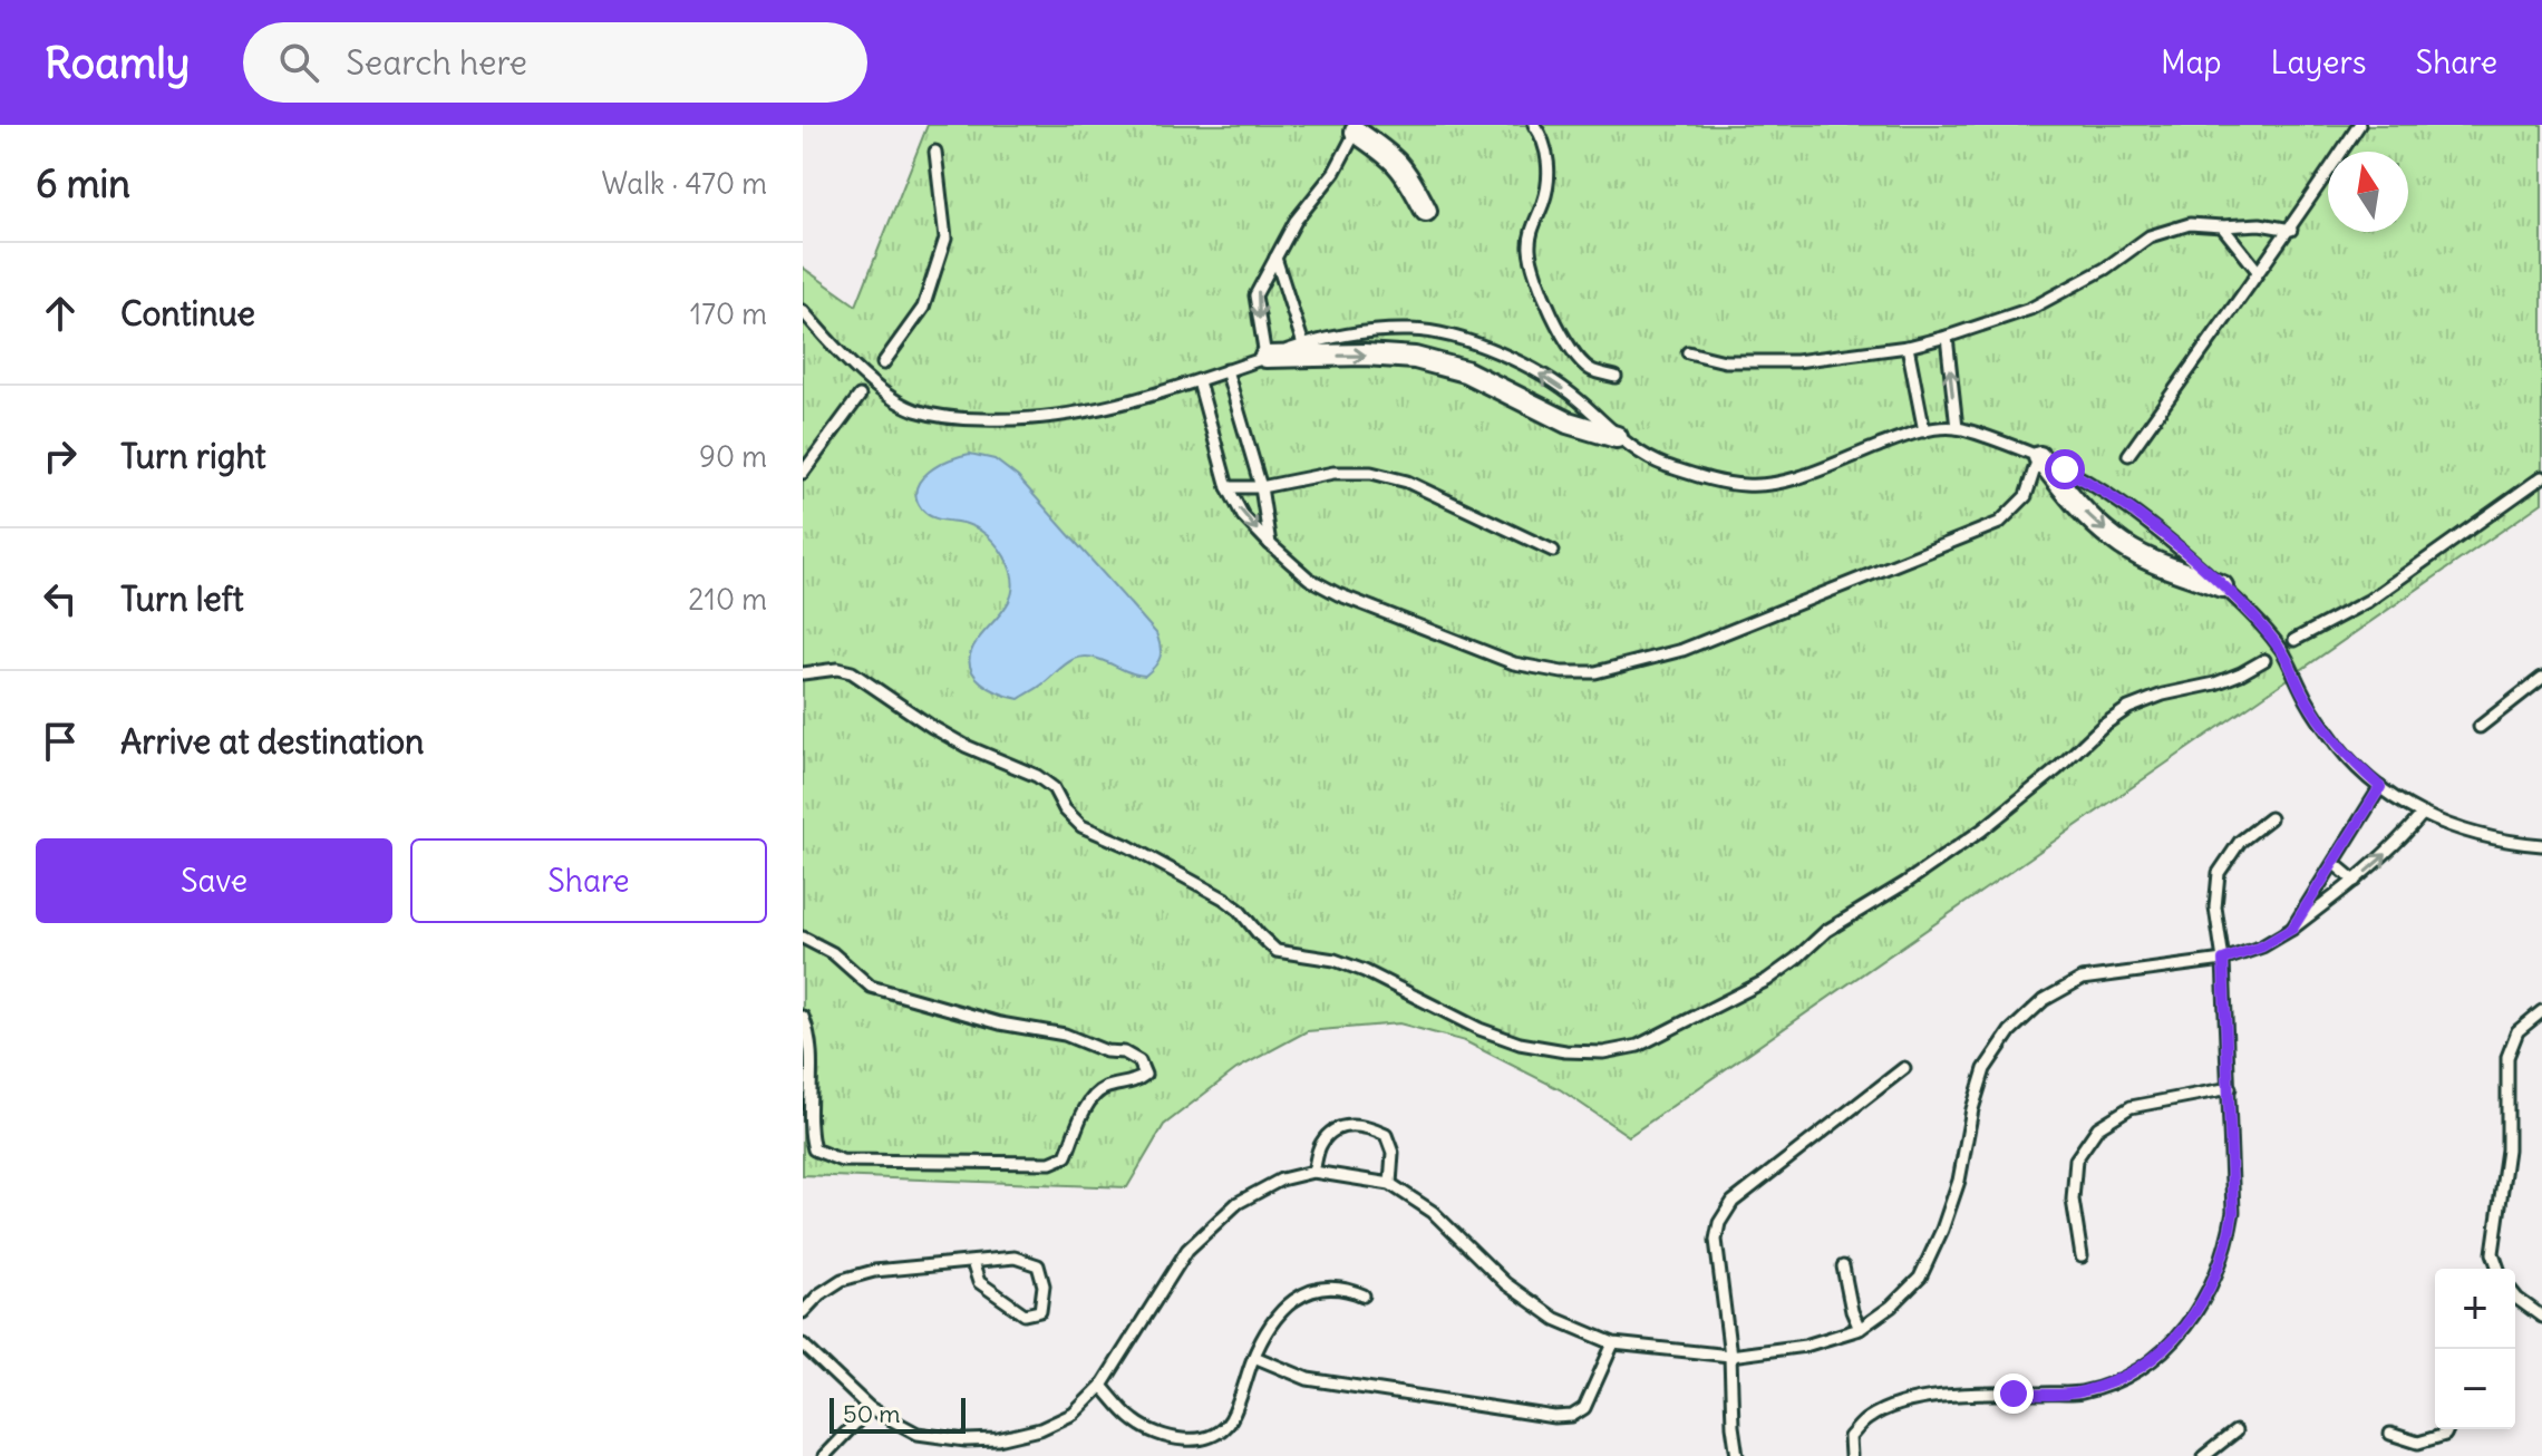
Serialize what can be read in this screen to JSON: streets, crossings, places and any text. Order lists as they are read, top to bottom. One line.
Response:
{"scale_bar":"50 m","north":"top","page":{"header":"Roamly","search":"Search here","nav":["Map","Layers","Share"],"heading":["6 min","Walk · 470 m"],"list":[["Continue","170 m"],["Turn right","90 m"],["Turn left","210 m"],"Arrive at destination"],"buttons":["Save","Share"],"map_buttons":["+","−"],"scale":"50 m"}}
